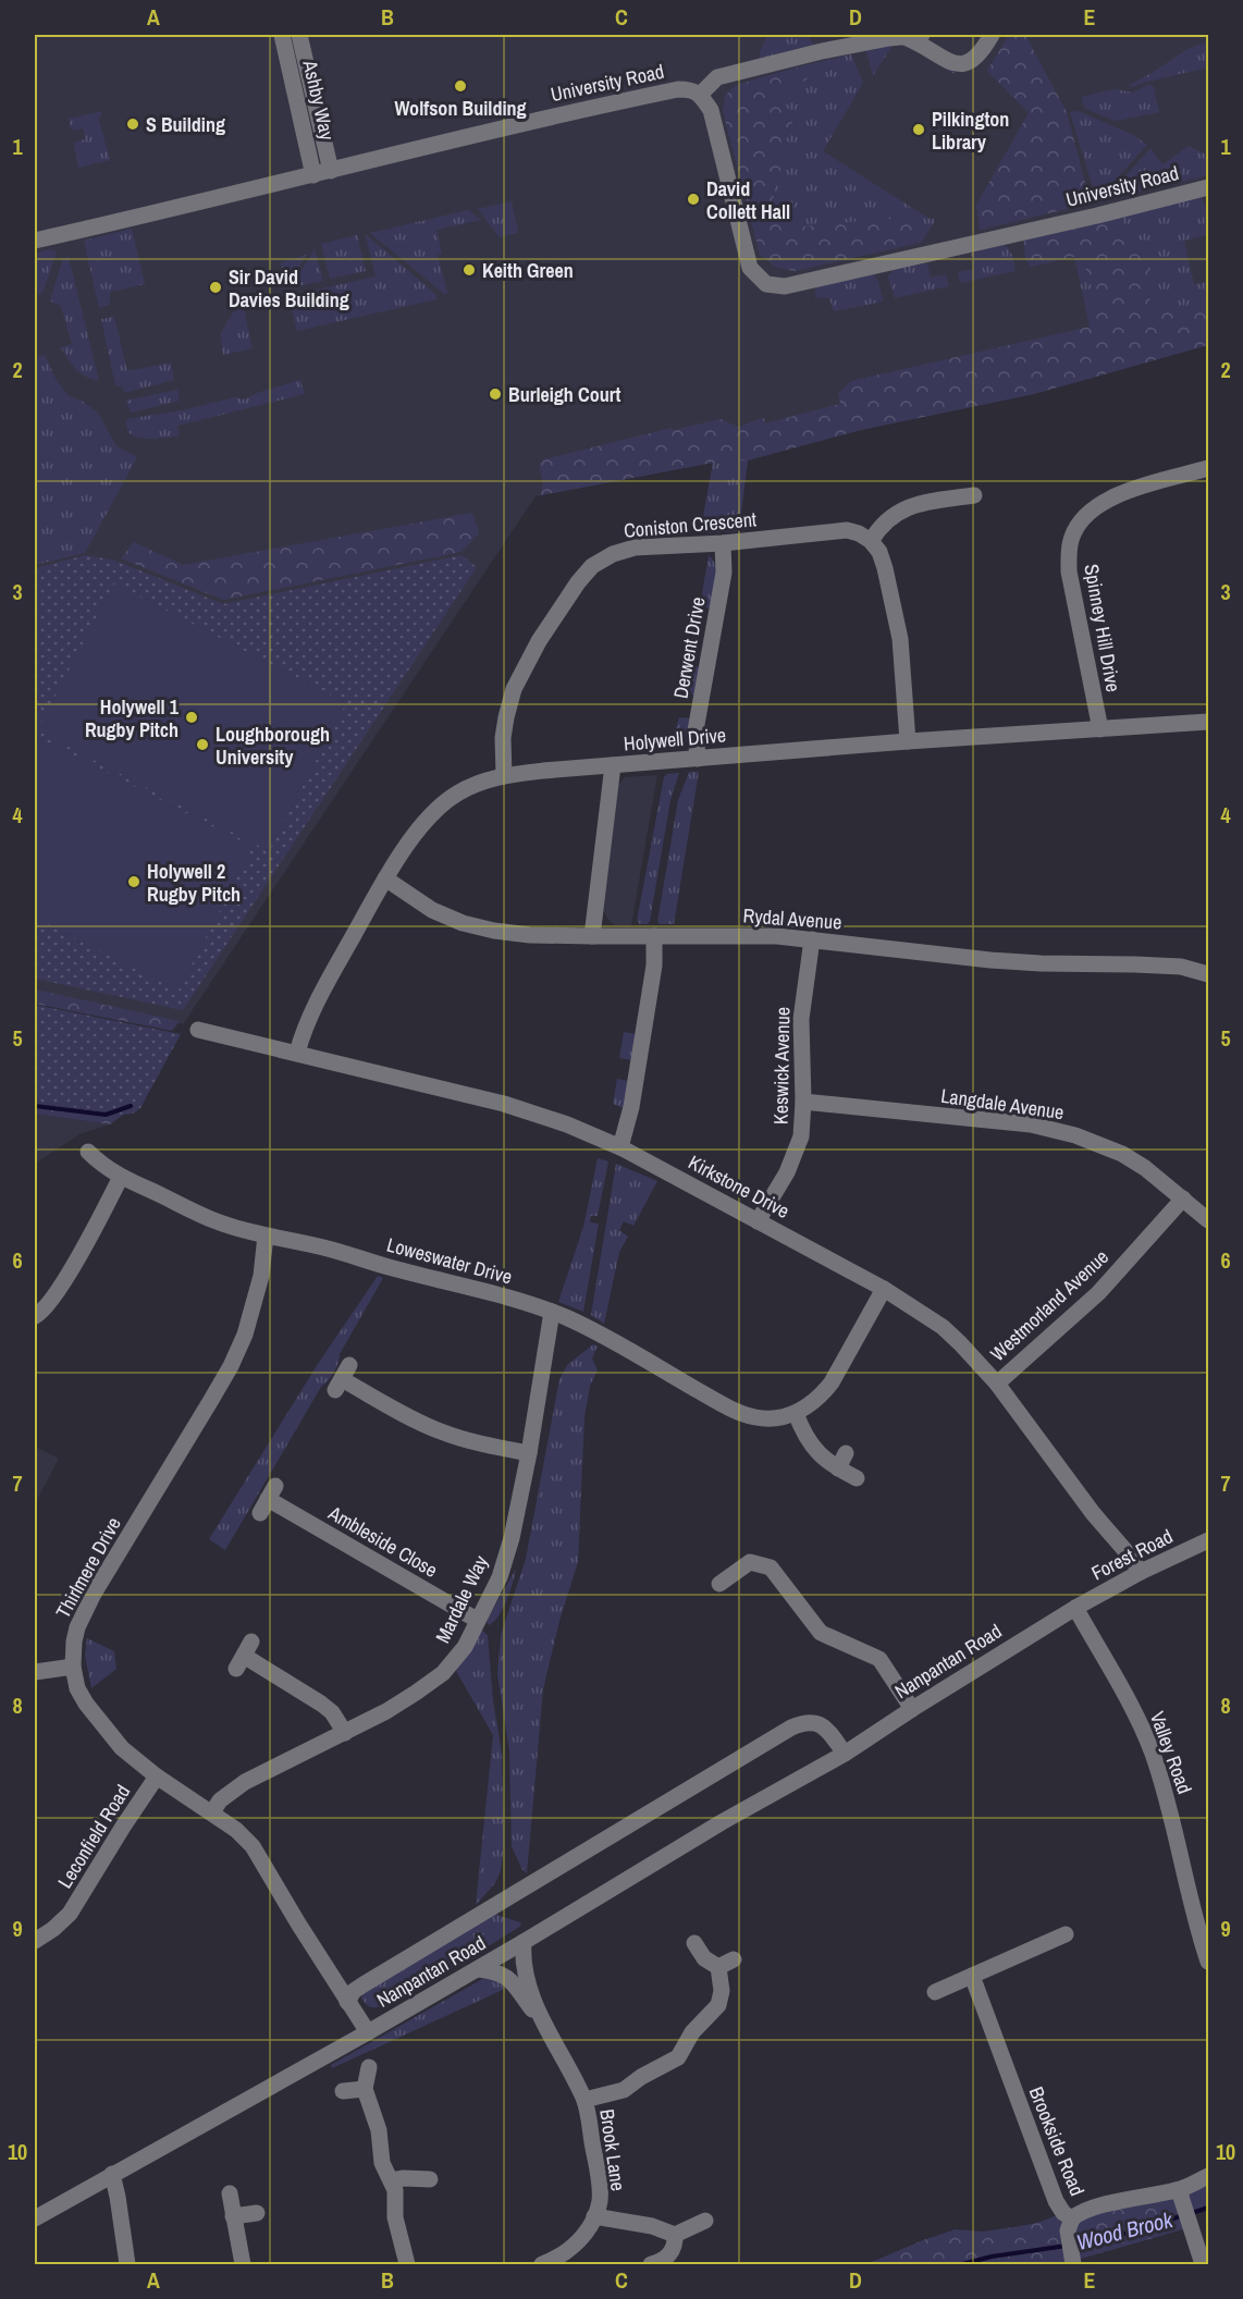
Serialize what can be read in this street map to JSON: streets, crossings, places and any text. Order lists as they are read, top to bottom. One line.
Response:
{"streets":{"street":["University Road","Ashby Way","Coniston Crescent","Spinney Hill Drive","Derwent Drive","Holywell Drive","Rydal Avenue","Keswick Avenue","Langdale Avenue","Kirkstone Drive","Loweswater Drive","Westmorland Avenue","Ambleside Close","Forest Road","Thirlmere Drive","Mardale Way","Nanpantan Road","Valley Road","Leconfield Road","Brookside Road","Brook Lane"]},"crossings":[["University Road","Ashby Way"],["Coniston Crescent","Derwent Drive"],["Coniston Crescent","Holywell Drive"],["Spinney Hill Drive","Holywell Drive"],["Derwent Drive","Holywell Drive"],["Holywell Drive","Rydal Avenue"],["Holywell Drive","Kirkstone Drive"],["Rydal Avenue","Keswick Avenue"],["Keswick Avenue","Langdale Avenue"],["Keswick Avenue","Kirkstone Drive"],["Langdale Avenue","Westmorland Avenue"],["Kirkstone Drive","Westmorland Avenue"],["Kirkstone Drive","Forest Road"],["Loweswater Drive","Thirlmere Drive"],["Loweswater Drive","Mardale Way"],["Ambleside Close","Mardale Way"],["Forest Road","Nanpantan Road"],["Forest Road","Valley Road"],["Thirlmere Drive","Mardale Way"],["Thirlmere Drive","Nanpantan Road"],["Thirlmere Drive","Leconfield Road"],["Nanpantan Road","Valley Road"],["Nanpantan Road","Brook Lane"]],"water":["Wood Brook"],"places":["Wolfson Building","S Building","Pilkington Library","David Collett Hall","Keith Green","Sir David Davies Building","Burleigh Court","Holywell 1 Rugby Pitch","Loughborough University","Holywell 2 Rugby Pitch"],"grid":{"columns":["A","B","C","D","E"],"rows":["1","2","3","4","5","6","7","8","9","10"]}}
